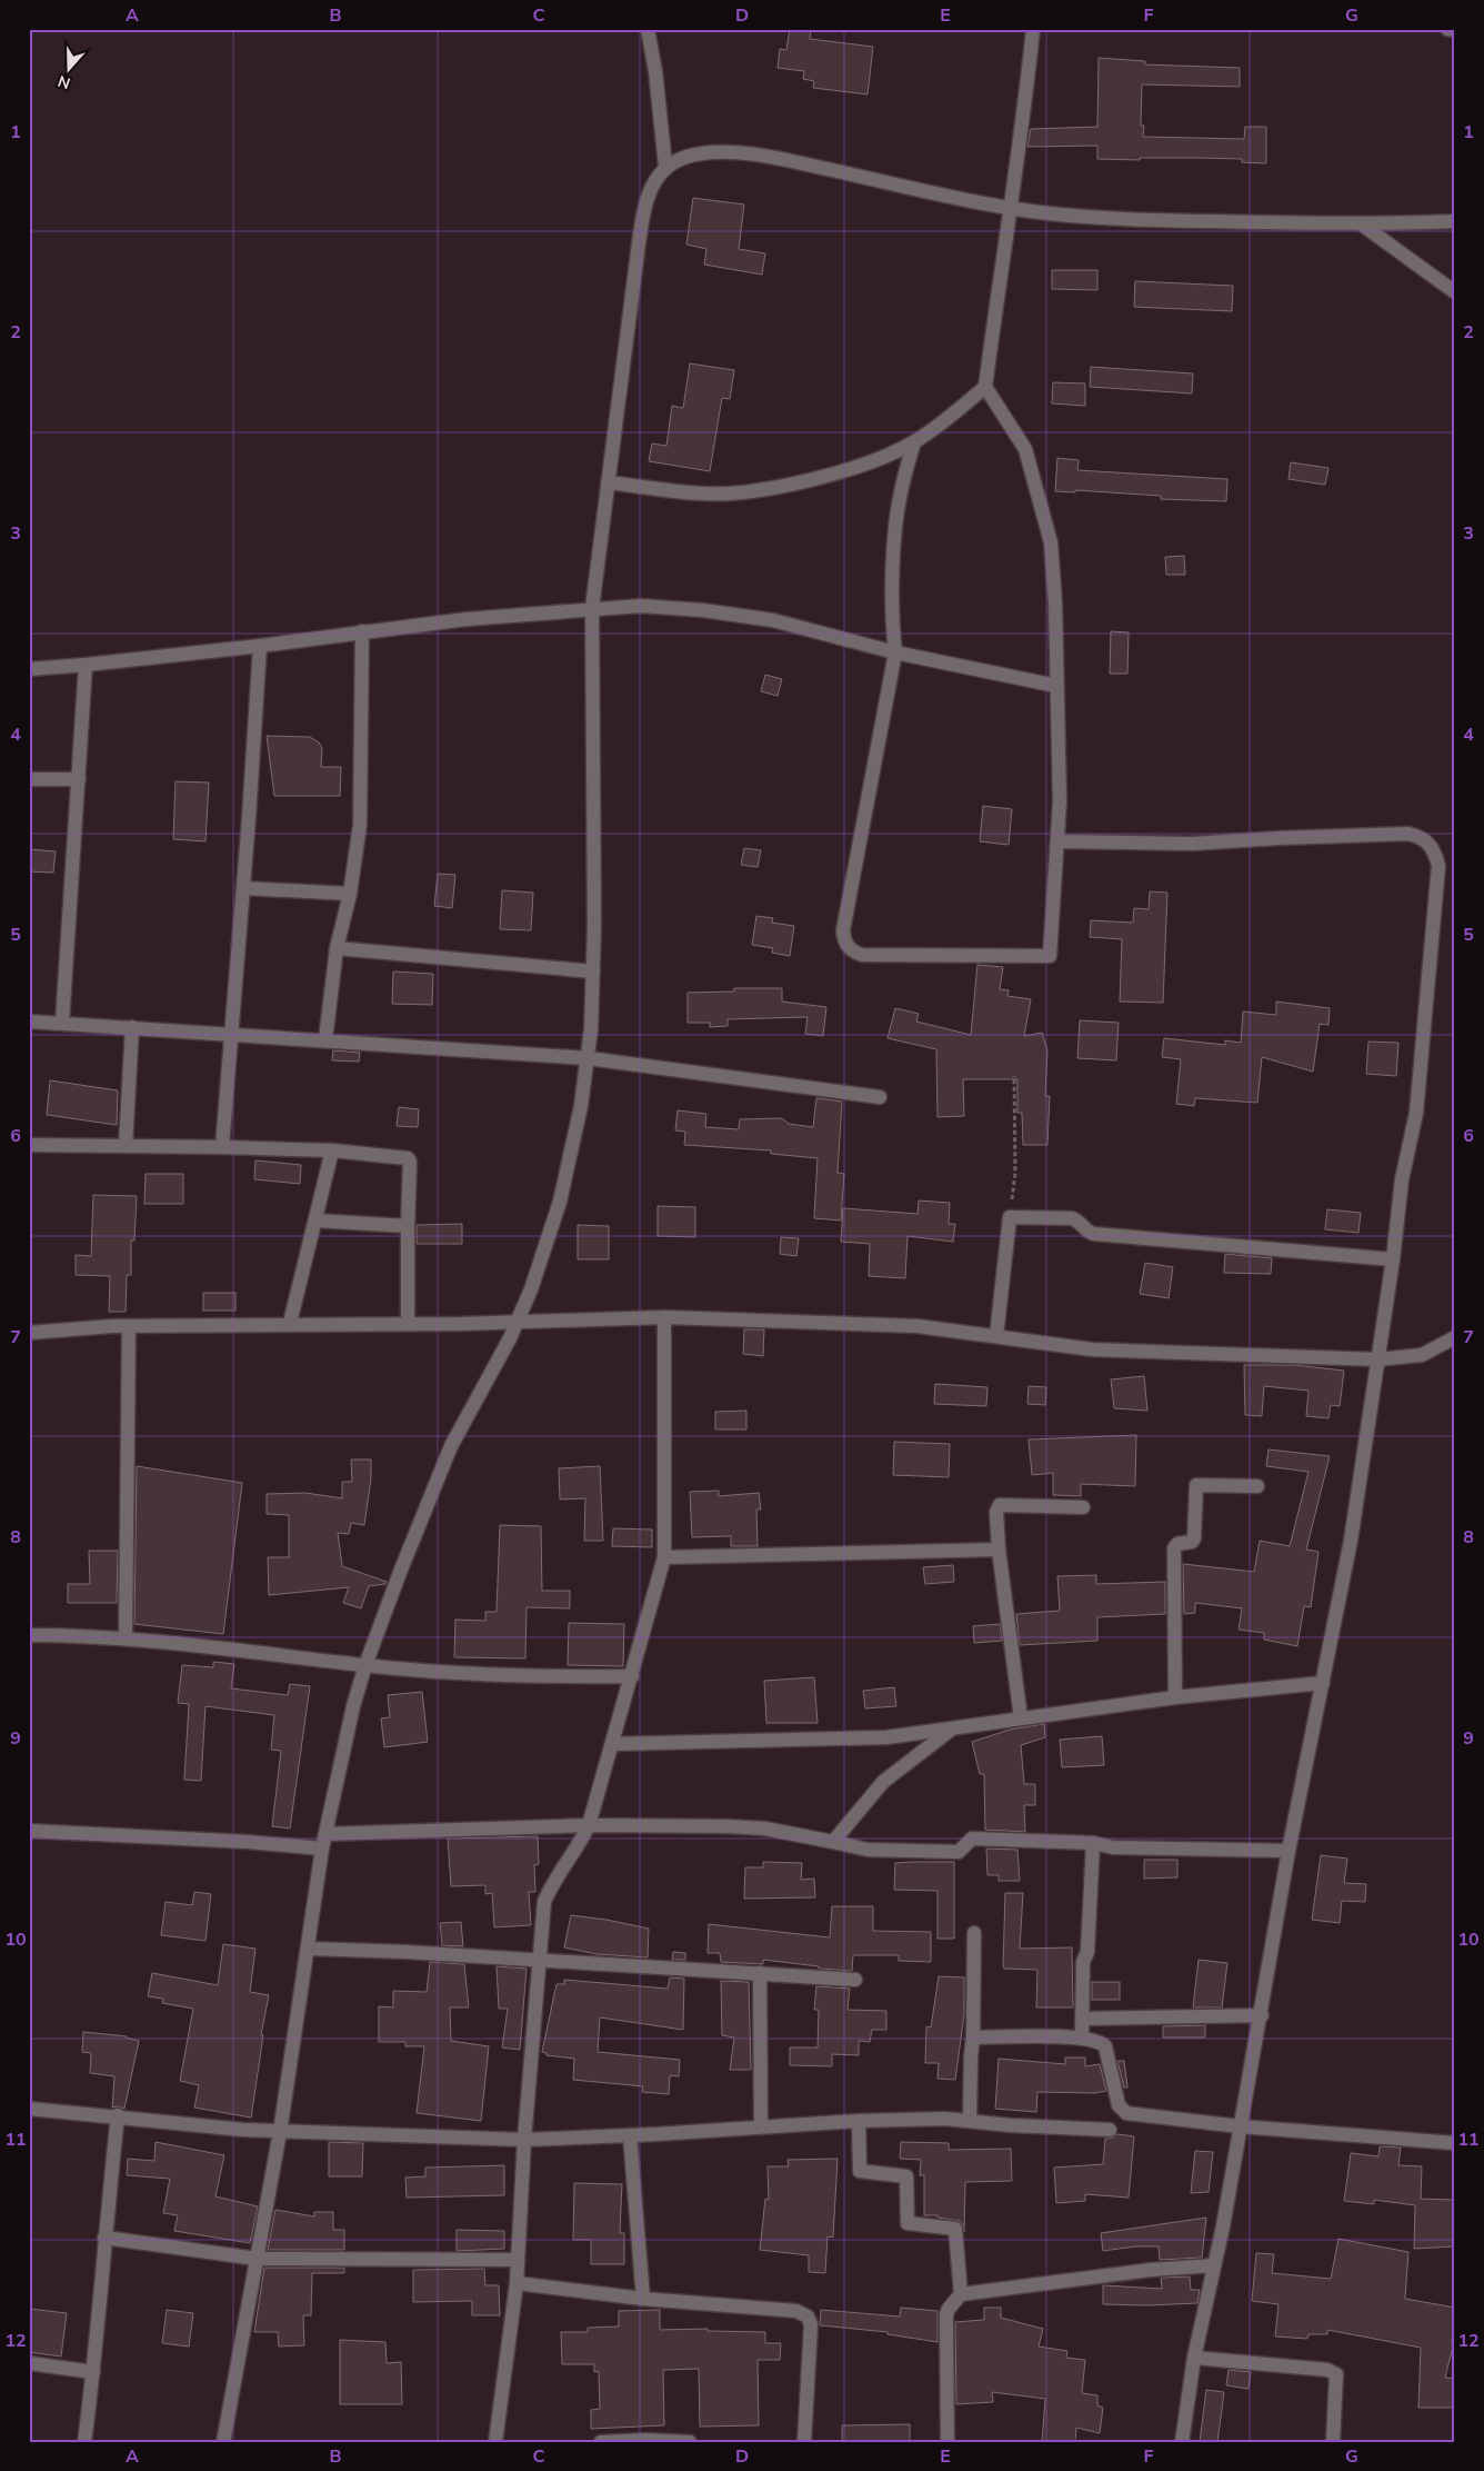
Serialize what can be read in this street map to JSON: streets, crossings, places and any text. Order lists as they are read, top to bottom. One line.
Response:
{"north":"bottom","grid":{"columns":["A","B","C","D","E","F","G"],"rows":["1","2","3","4","5","6","7","8","9","10","11","12"]}}
